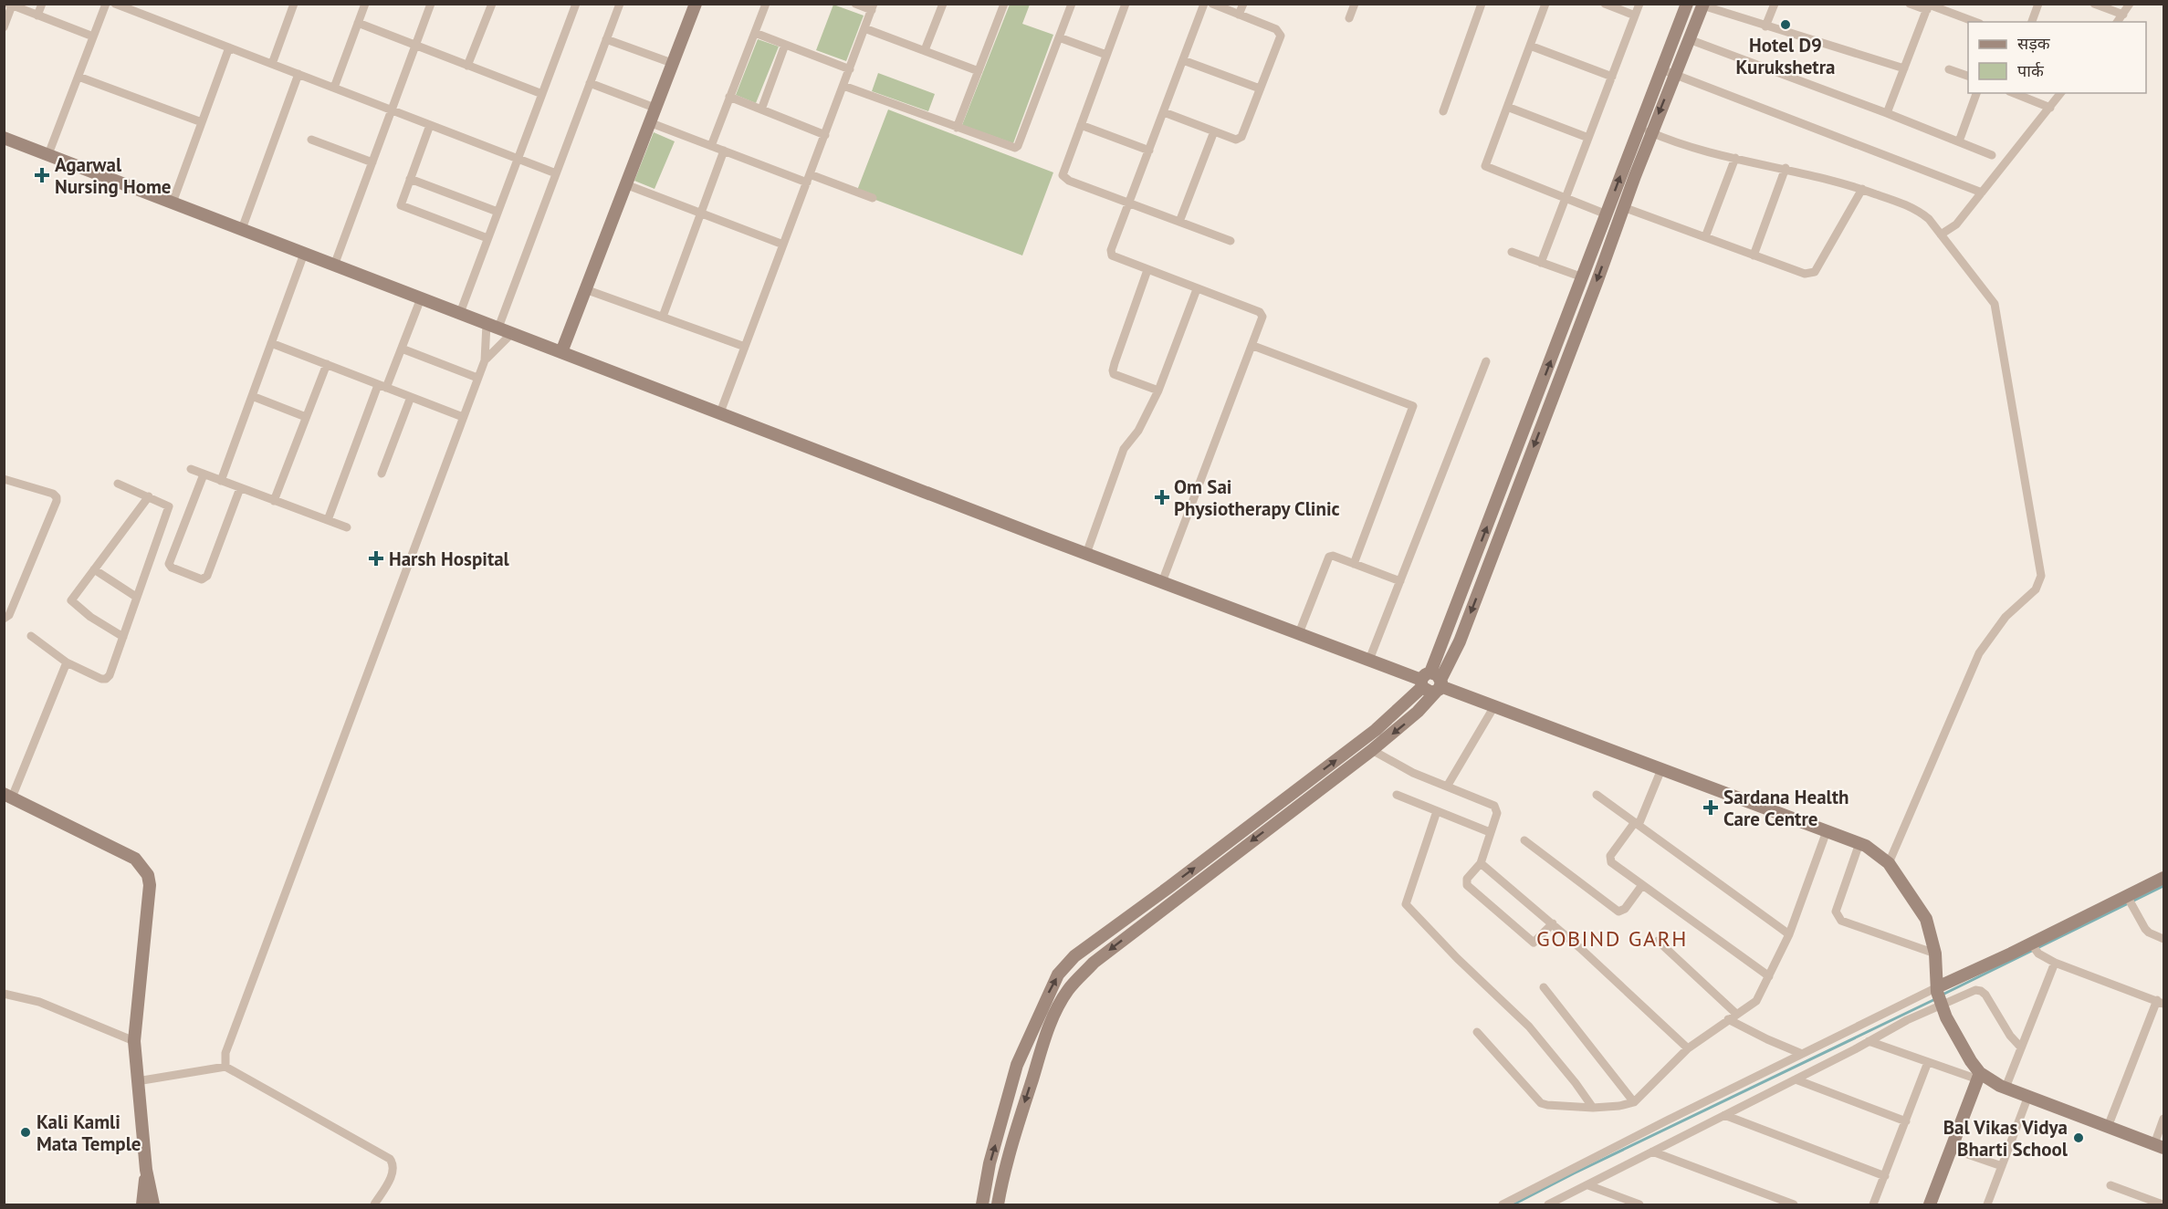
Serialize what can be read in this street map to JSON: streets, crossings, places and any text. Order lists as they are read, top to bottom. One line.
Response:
{"districts":["GOBIND GARH"],"places":{"other":["Hotel D9 Kurukshetra","Kali Kamli Mata Temple","Bal Vikas Vidya Bharti School"],"health":["Agarwal Nursing Home","Om Sai Physiotherapy Clinic","Harsh Hospital","Sardana Health Care Centre"]},"legend":["सड़क","पार्क"]}
